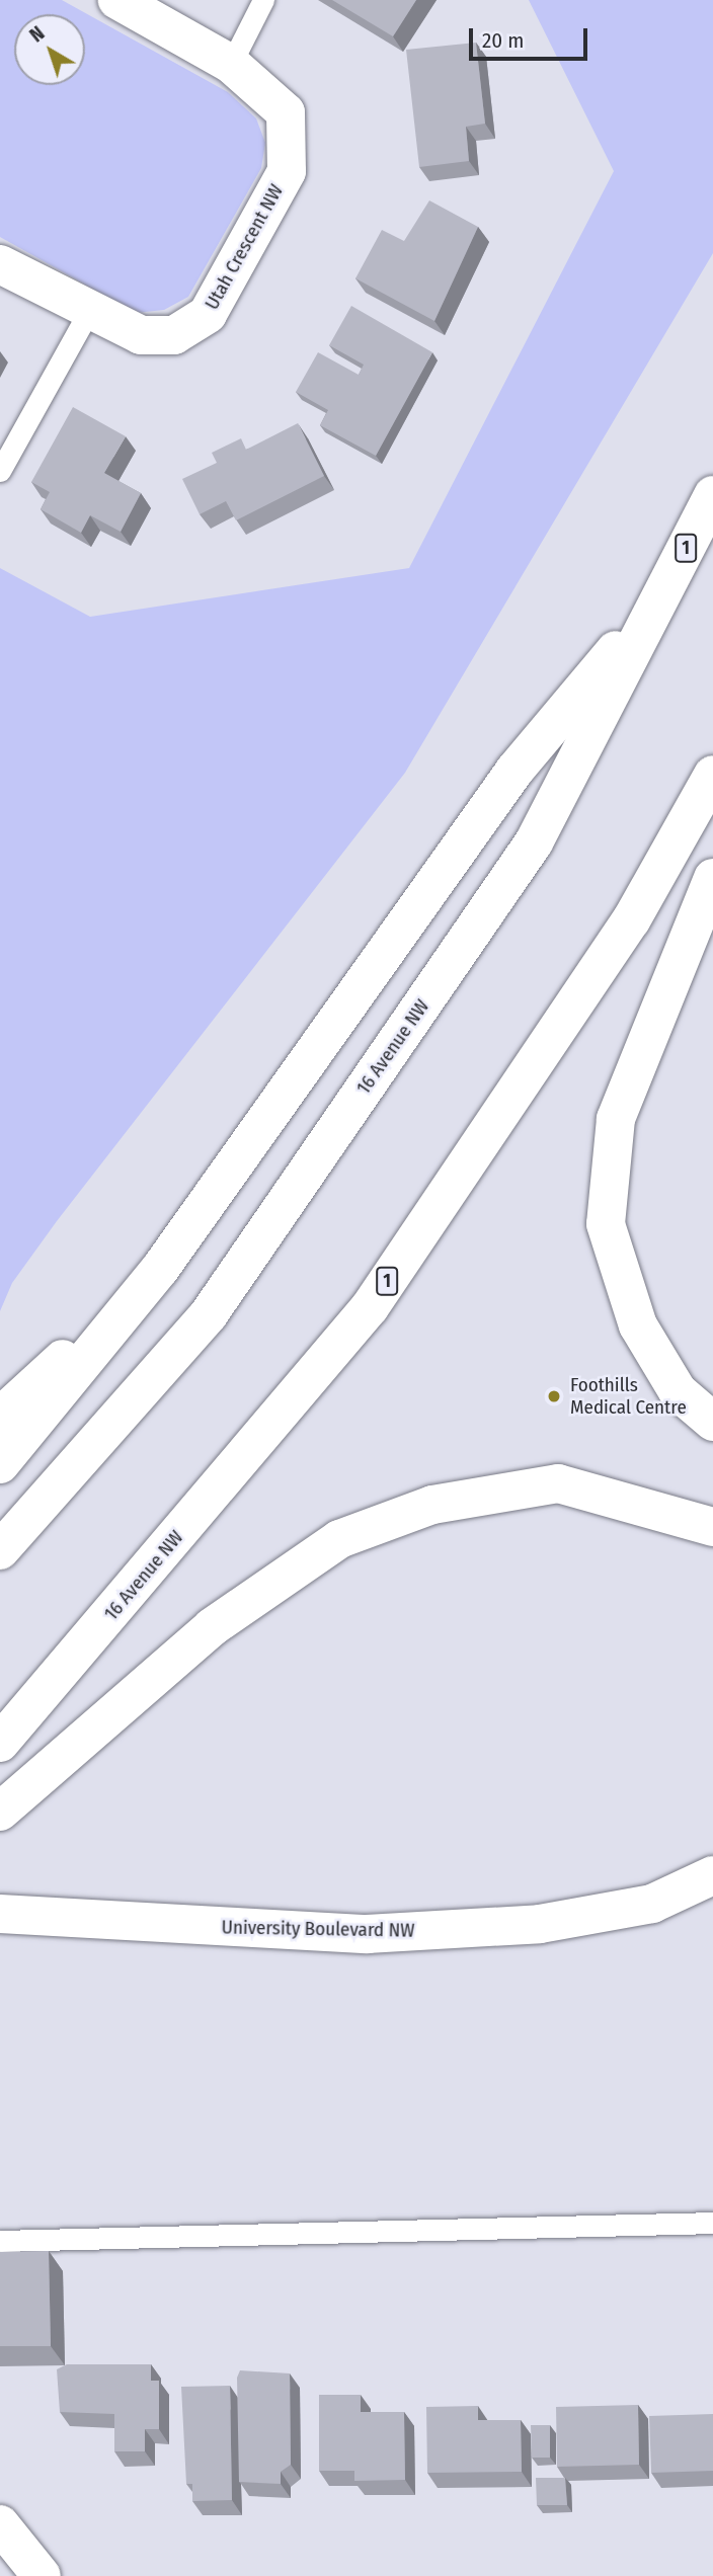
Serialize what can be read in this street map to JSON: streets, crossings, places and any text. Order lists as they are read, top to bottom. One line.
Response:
{"streets":{"main road":["Utah Crescent NW","1","16 Avenue NW","University Boulevard NW"]},"places":["Foothills Medical Centre"],"scale_bar":"20 m","north":"top left"}
